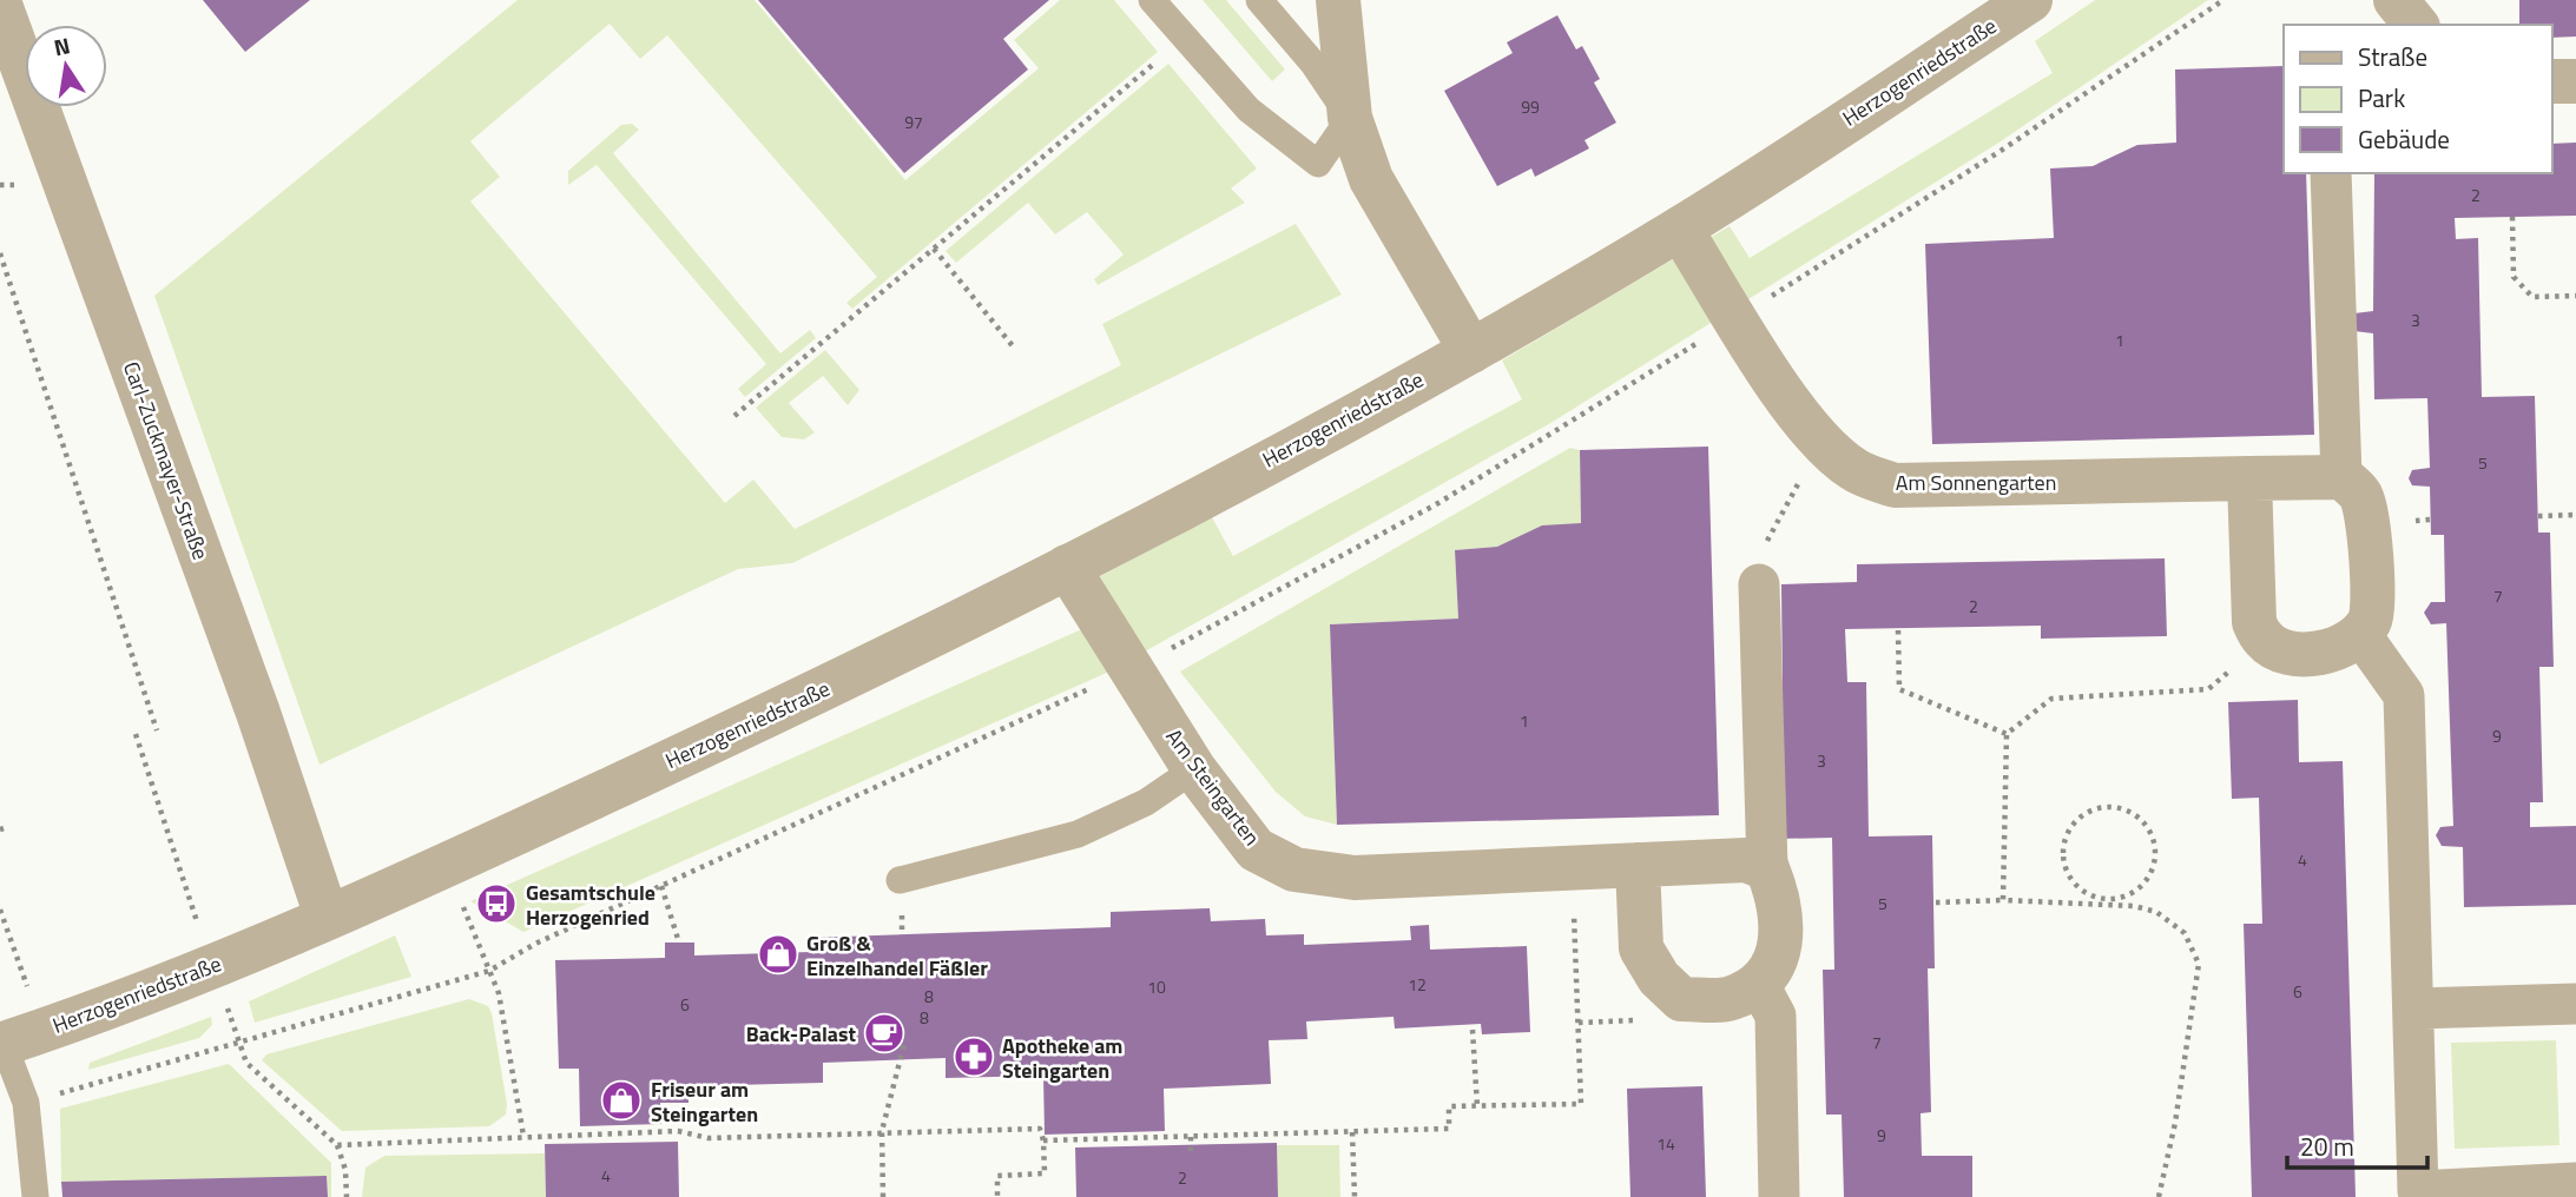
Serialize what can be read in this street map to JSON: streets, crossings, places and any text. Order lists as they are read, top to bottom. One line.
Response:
{"streets":{"street":["Herzogenriedstraße","Carl-Zuckmayer-Straße","Am Sonnengarten","Am Steingarten"]},"crossings":[["Herzogenriedstraße","Carl-Zuckmayer-Straße"],["Herzogenriedstraße","Am Sonnengarten"],["Herzogenriedstraße","Am Steingarten"]],"places":{"bus stop":["Gesamtschule Herzogenried"],"shop":["Groß & Einzelhandel Fäßler","Friseur am Steingarten"],"cafe":["Back-Palast"],"pharmacy":["Apotheke am Steingarten"]},"house_numbers":["99","97","2","3","1","5","7","2","1","9","3","4","5","12","10","6","8","6","8","7","9","14","4","2"],"legend":["Straße","Park","Gebäude"],"scale_bar":"20 m","north":"top"}
